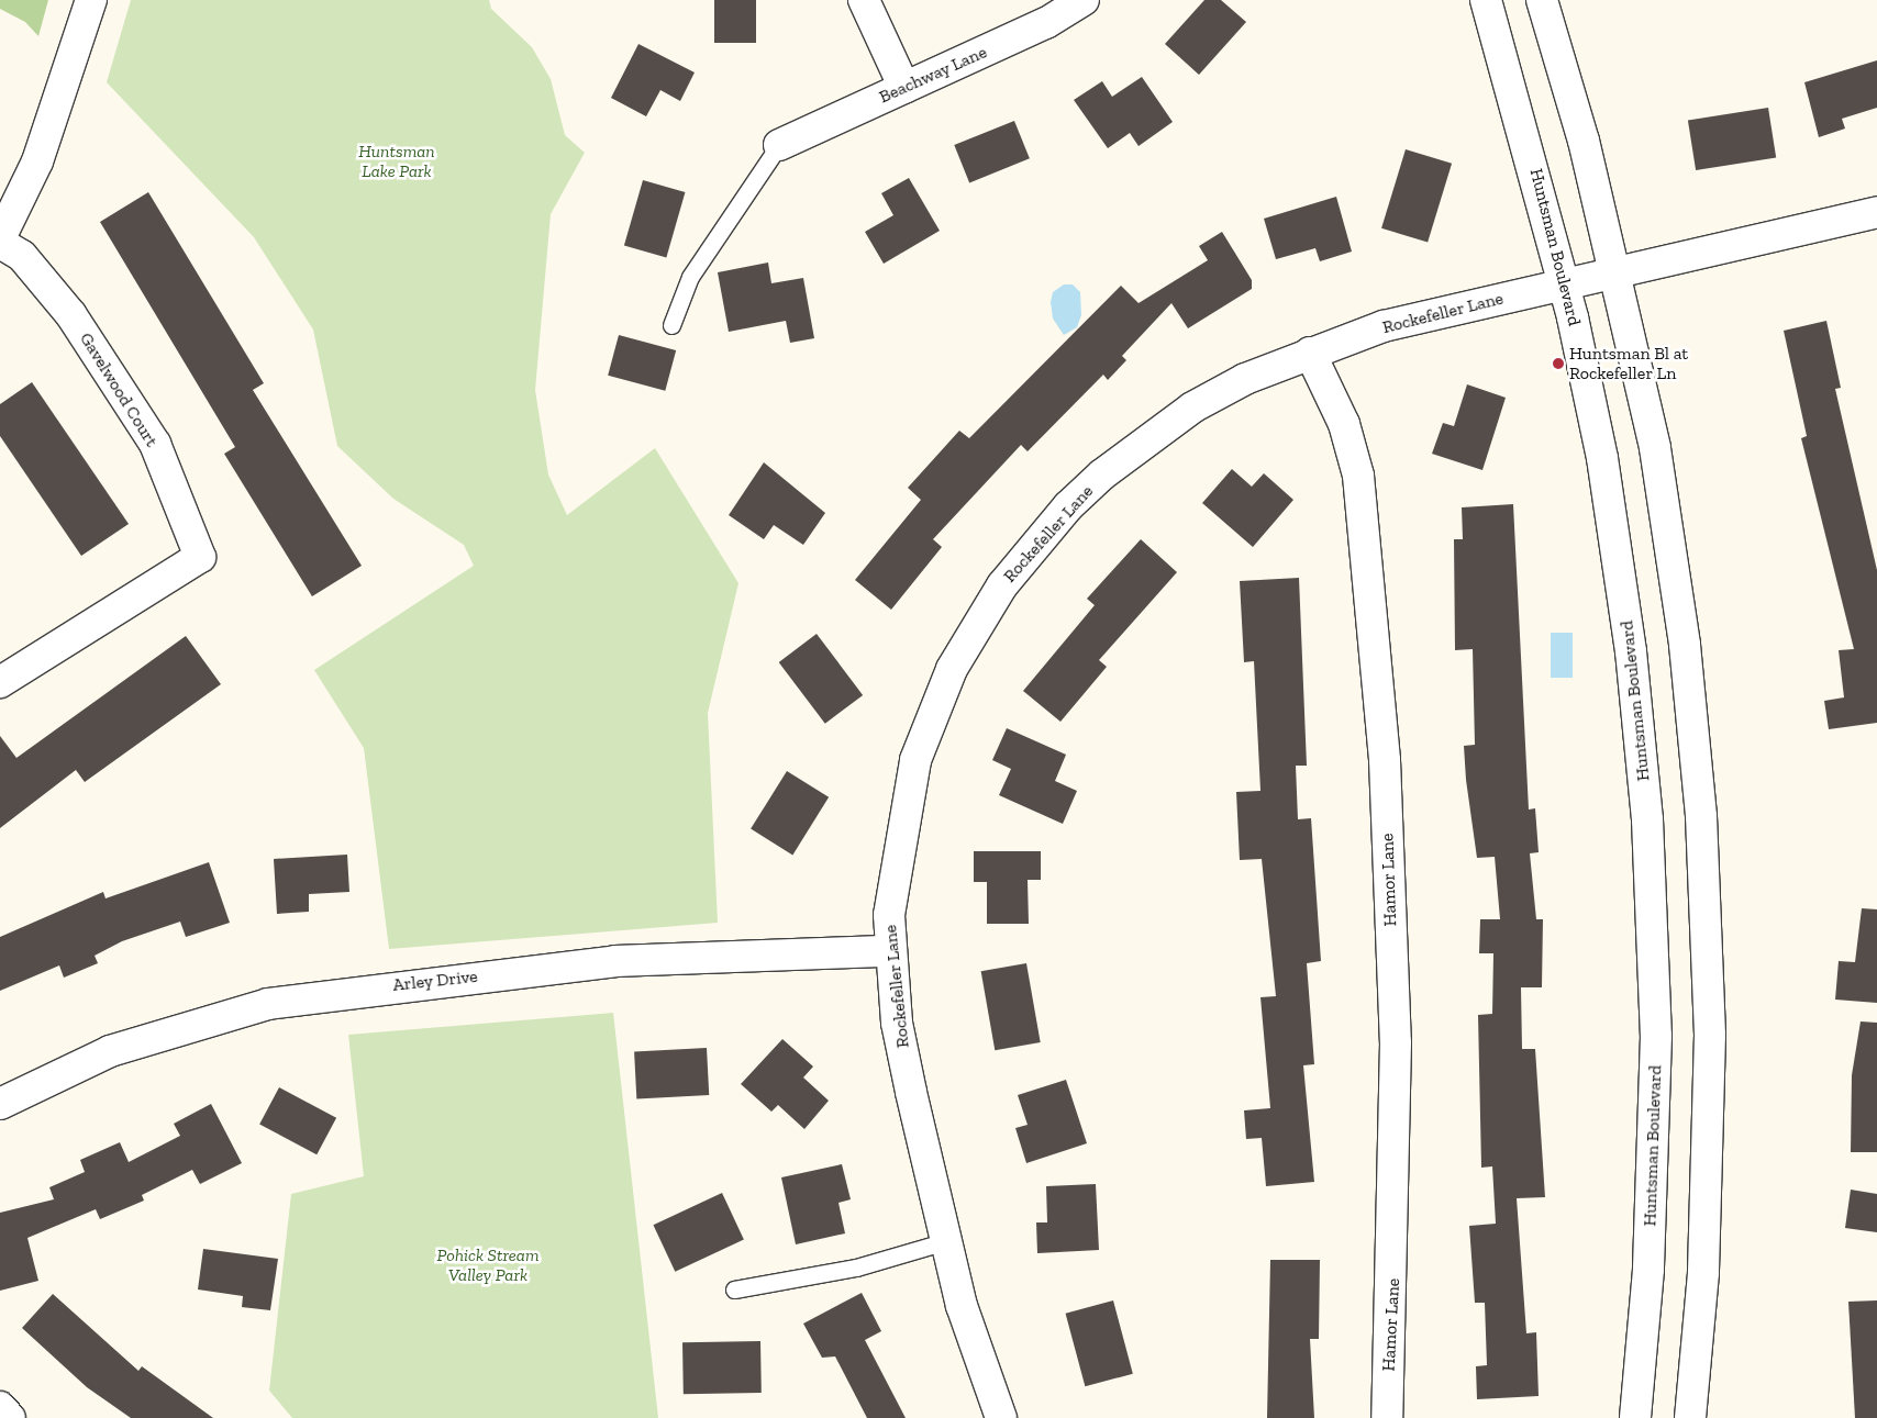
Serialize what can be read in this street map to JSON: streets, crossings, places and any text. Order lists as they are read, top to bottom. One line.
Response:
{"streets":{"street":["Beachway Lane","Huntsman Boulevard","Rockefeller Lane","Gavelwood Court","Hamor Lane","Arley Drive"]},"crossings":[["Huntsman Boulevard","Rockefeller Lane"],["Rockefeller Lane","Hamor Lane"],["Rockefeller Lane","Arley Drive"]],"parks":["Huntsman Lake Park","Pohick Stream Valley Park"],"places":["Huntsman Bl at Rockefeller Ln"]}
